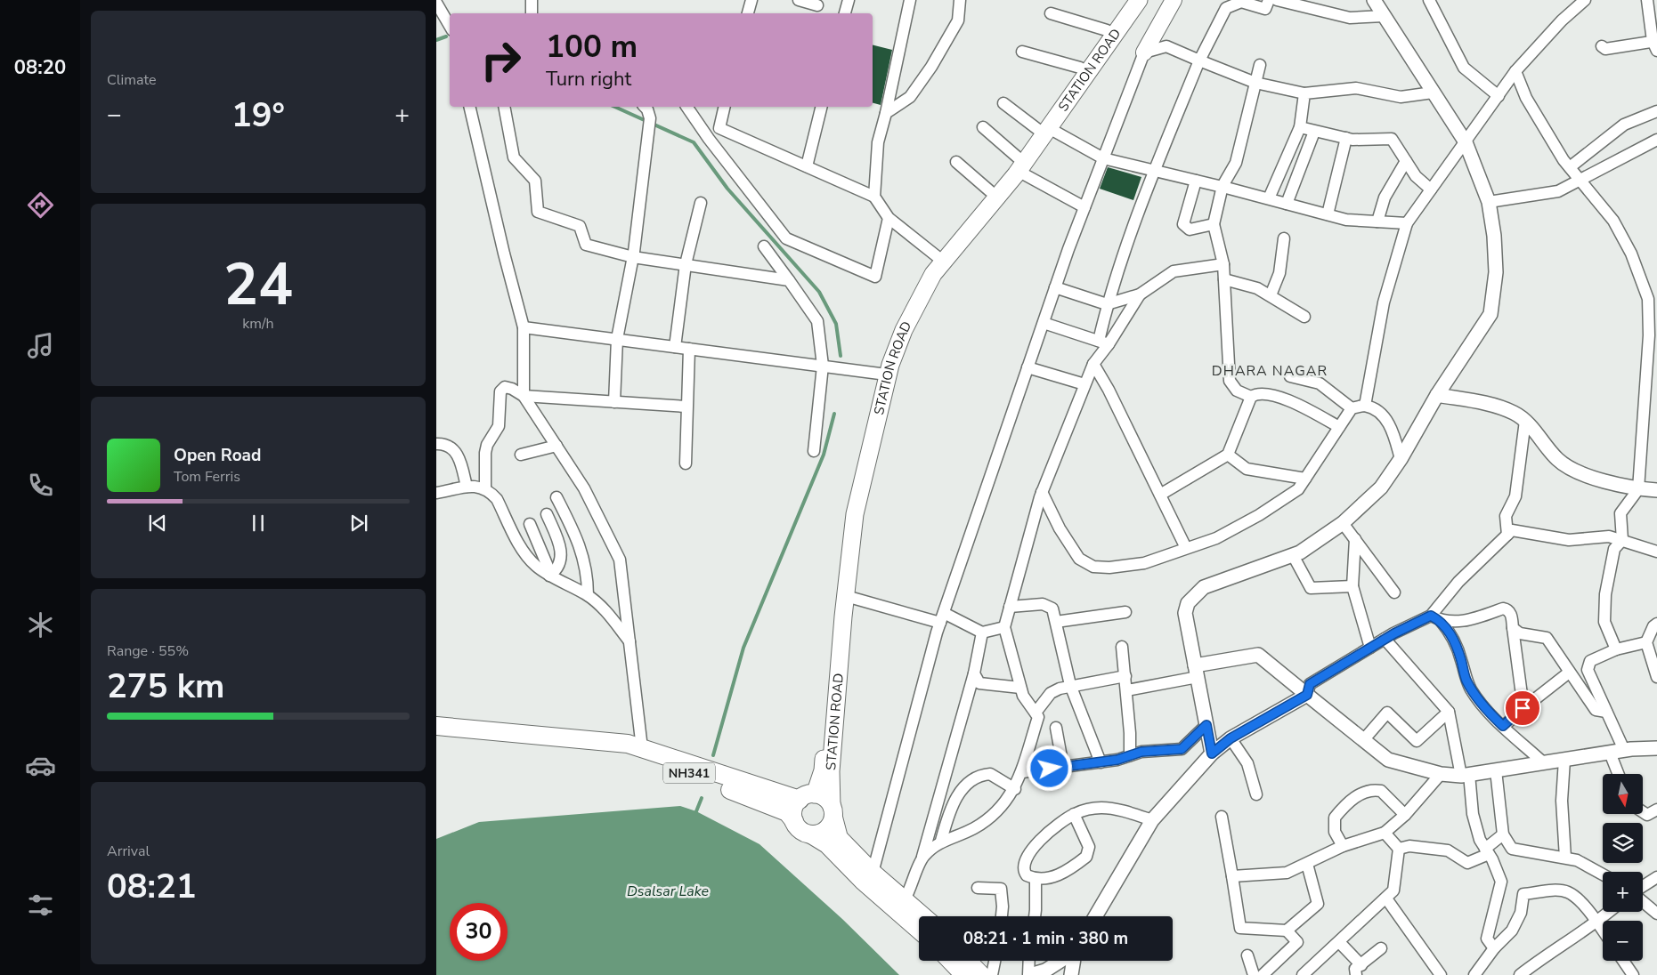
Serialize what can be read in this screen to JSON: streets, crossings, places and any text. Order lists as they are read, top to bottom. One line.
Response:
{"streets":{"highway":["NH341"],"main road":["STATION ROAD"]},"crossings":[["STATION ROAD","NH341"]],"districts":["DHARA NAGAR"],"water":["Dsalsar Lake"],"north":"bottom","page":{"tabs":"08:20","tile":["Climate",["24","km/h"],["Range · 55%","275 km"],["Arrival","08:21"]],"turn":["100 m","Turn right"],"heat":["−","19°","+"],"song":["Open Road","Tom Ferris"],"map_buttons":["+","−"],"limit":"30","trip":"08:21 · 1 min · 380 m"}}
